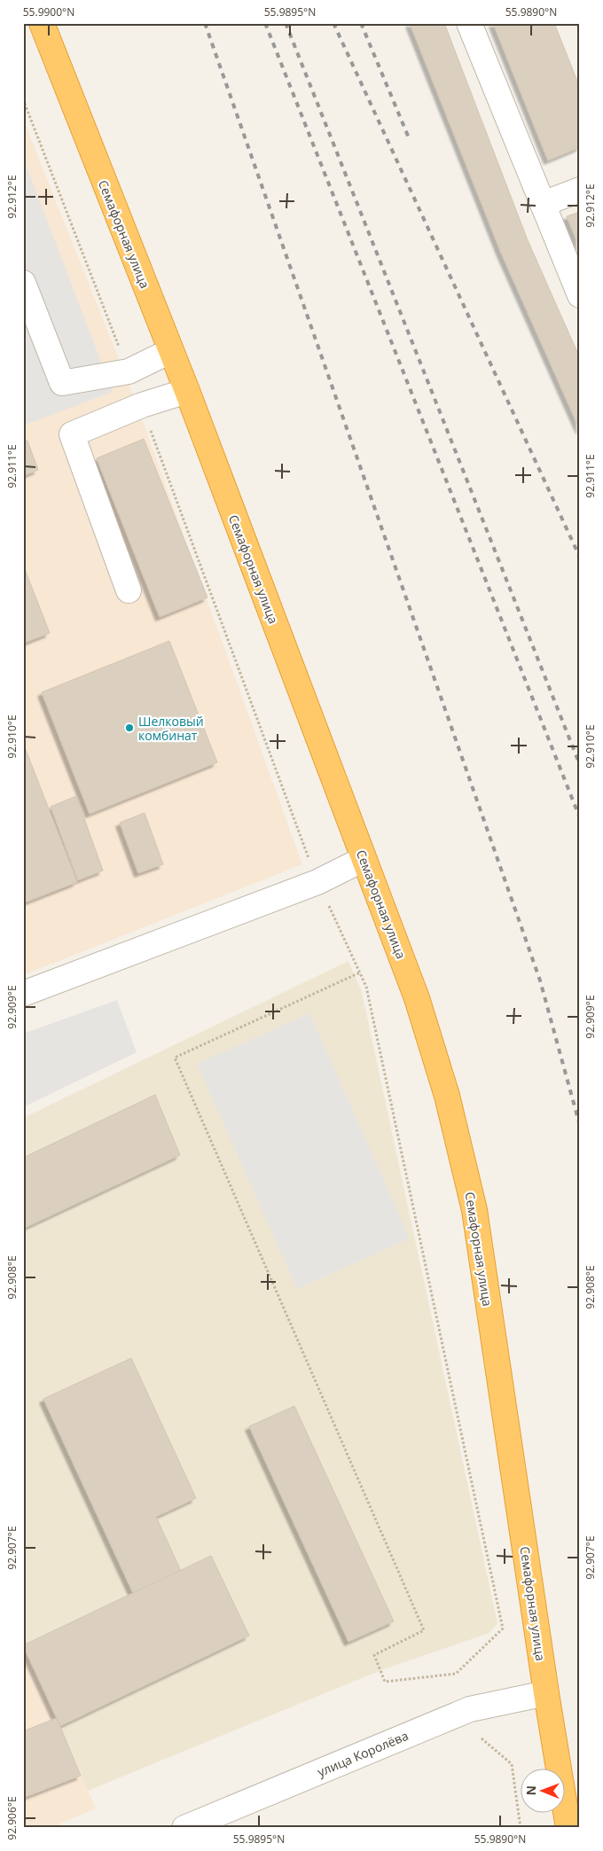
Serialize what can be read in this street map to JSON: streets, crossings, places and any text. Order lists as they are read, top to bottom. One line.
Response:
{"streets":{"highway":["Семафорная улица"],"street":["улица Королёва"]},"crossings":[["Семафорная улица","улица Королёва"]],"places":["Шелковый комбинат"],"north":"left","coordinates":["55.9900°N","55.9895°N","55.9890°N","92.912°E","92.911°E","92.910°E","92.909°E","92.908°E","92.907°E","92.906°E"]}
